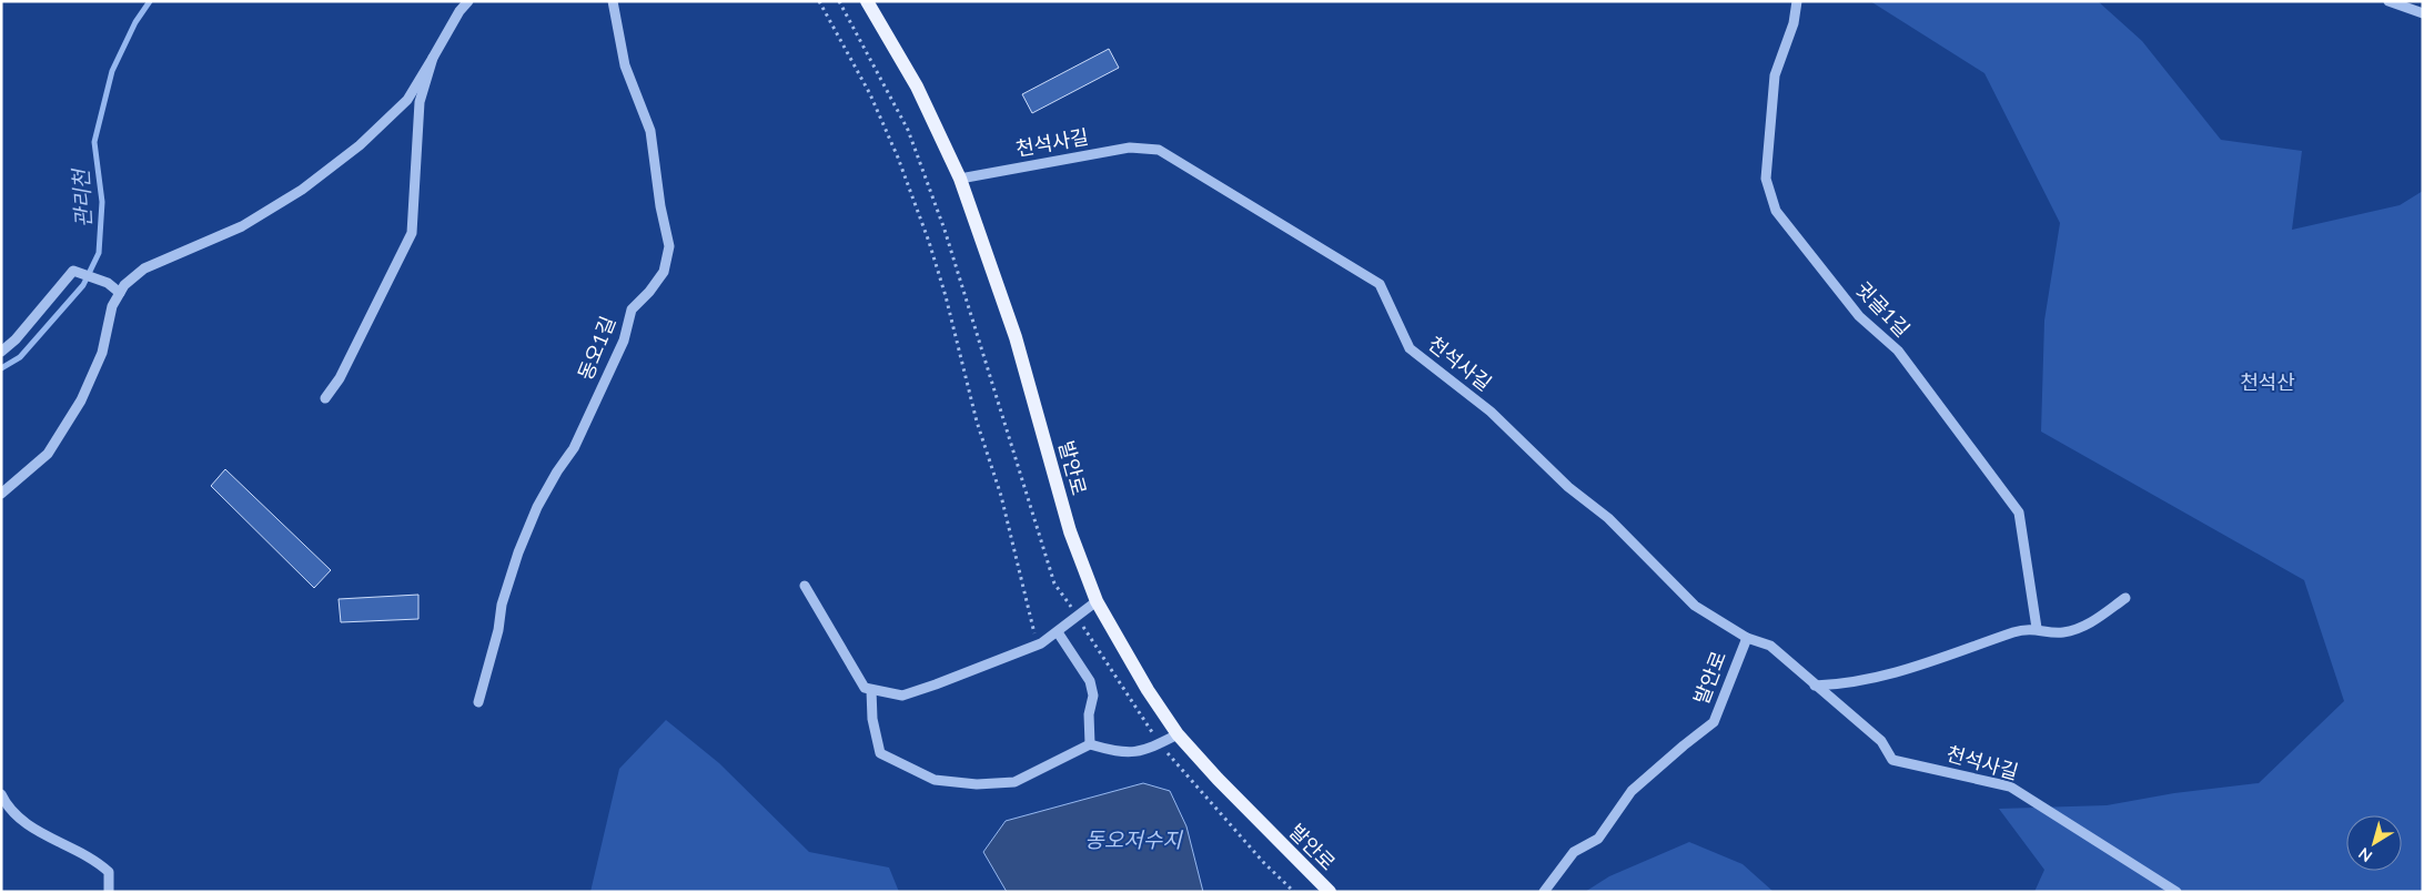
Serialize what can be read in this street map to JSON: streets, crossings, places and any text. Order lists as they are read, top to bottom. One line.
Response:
{"streets":{"main road":["발안로"],"street":["천석사길","귓골1길","동오1길"]},"crossings":[["천석사길","발안로"]],"water":["관리천","동오저수지"],"parks":["천석산"],"north":"bottom left"}
